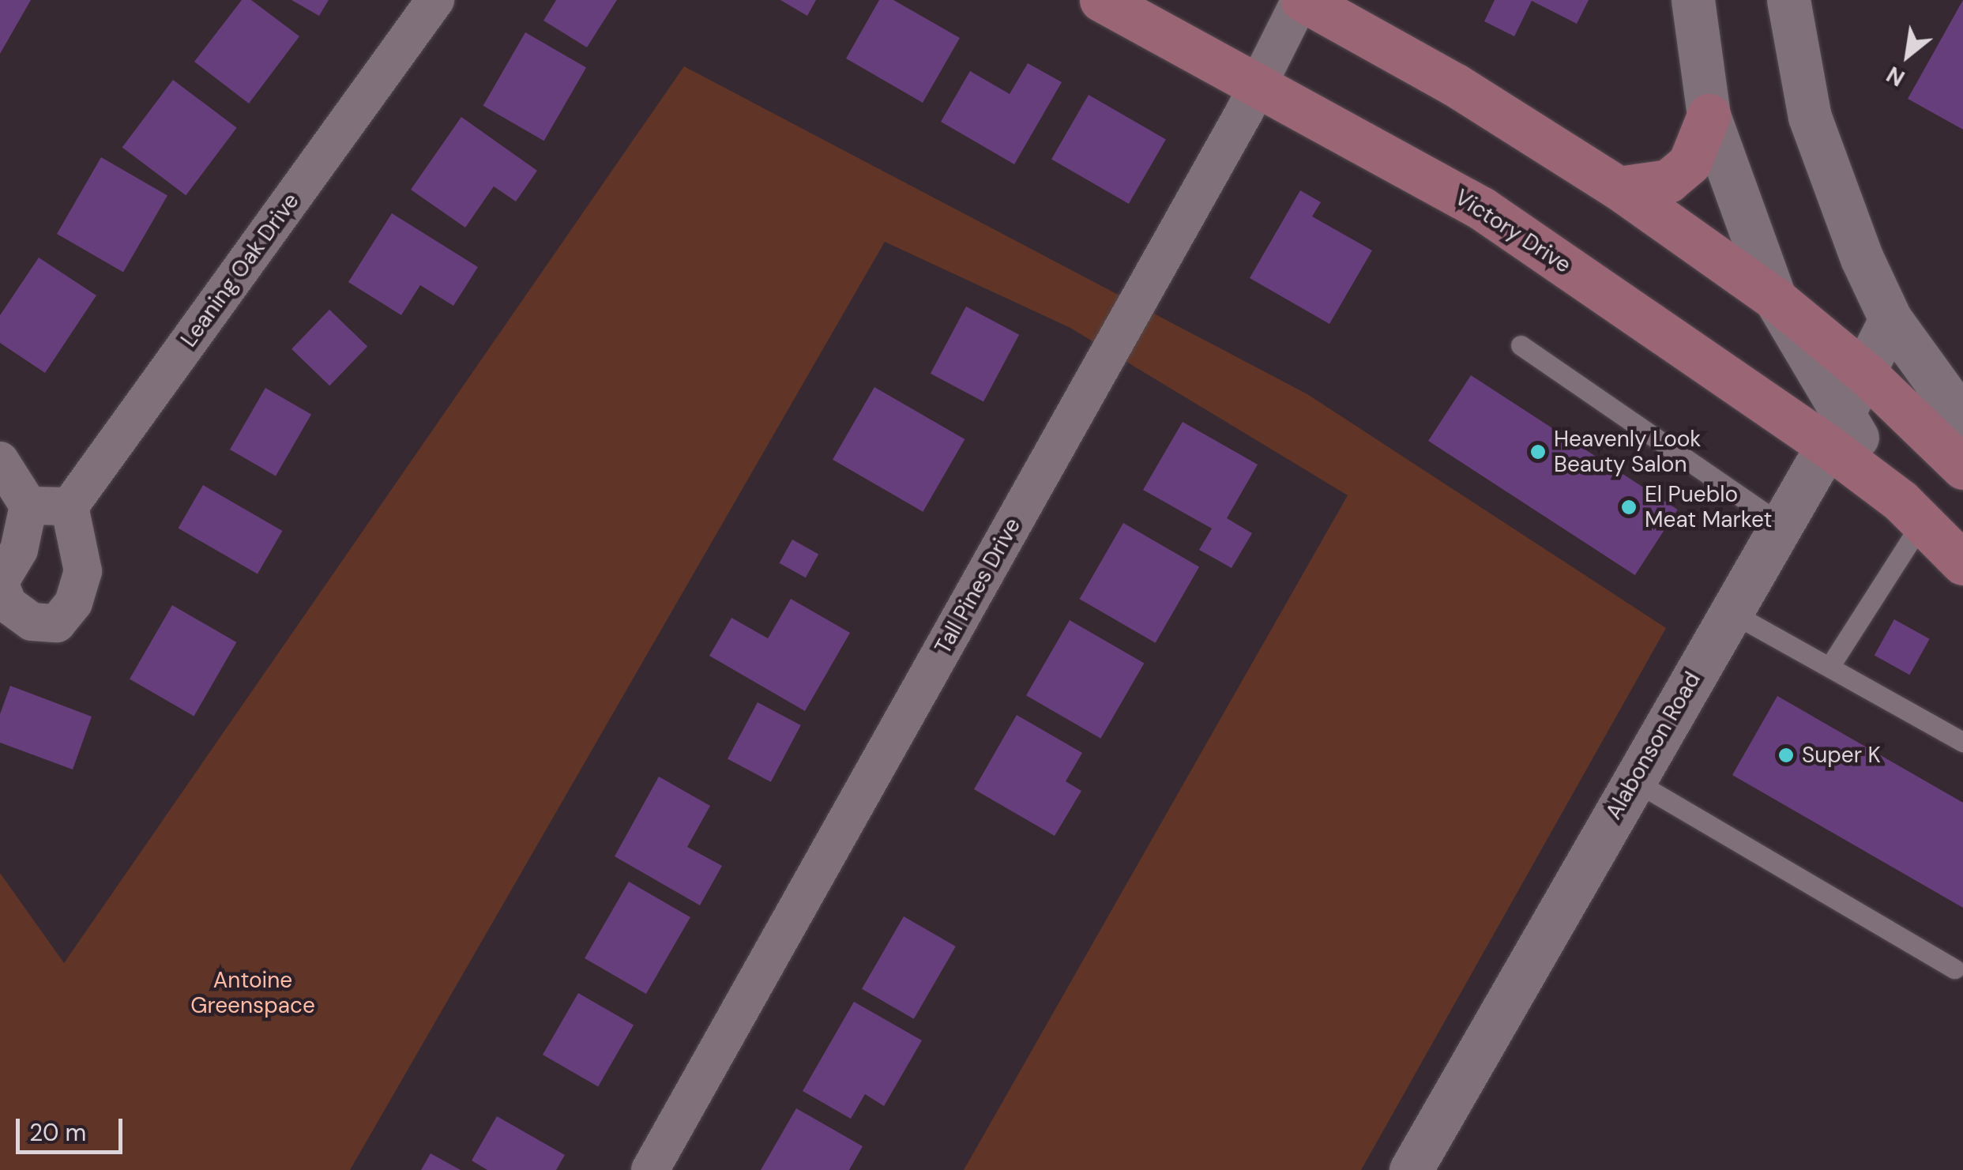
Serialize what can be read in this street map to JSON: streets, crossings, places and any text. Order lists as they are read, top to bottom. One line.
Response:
{"streets":{"main road":["Victory Drive"],"street":["Leaning Oak Drive","Tall Pines Drive","Alabonson Road"]},"crossings":[["Victory Drive","Tall Pines Drive"],["Victory Drive","Alabonson Road"]],"parks":["Antoine Greenspace"],"places":["Heavenly Look Beauty Salon","El Pueblo Meat Market","Super K"],"scale_bar":"20 m","north":"bottom left"}
